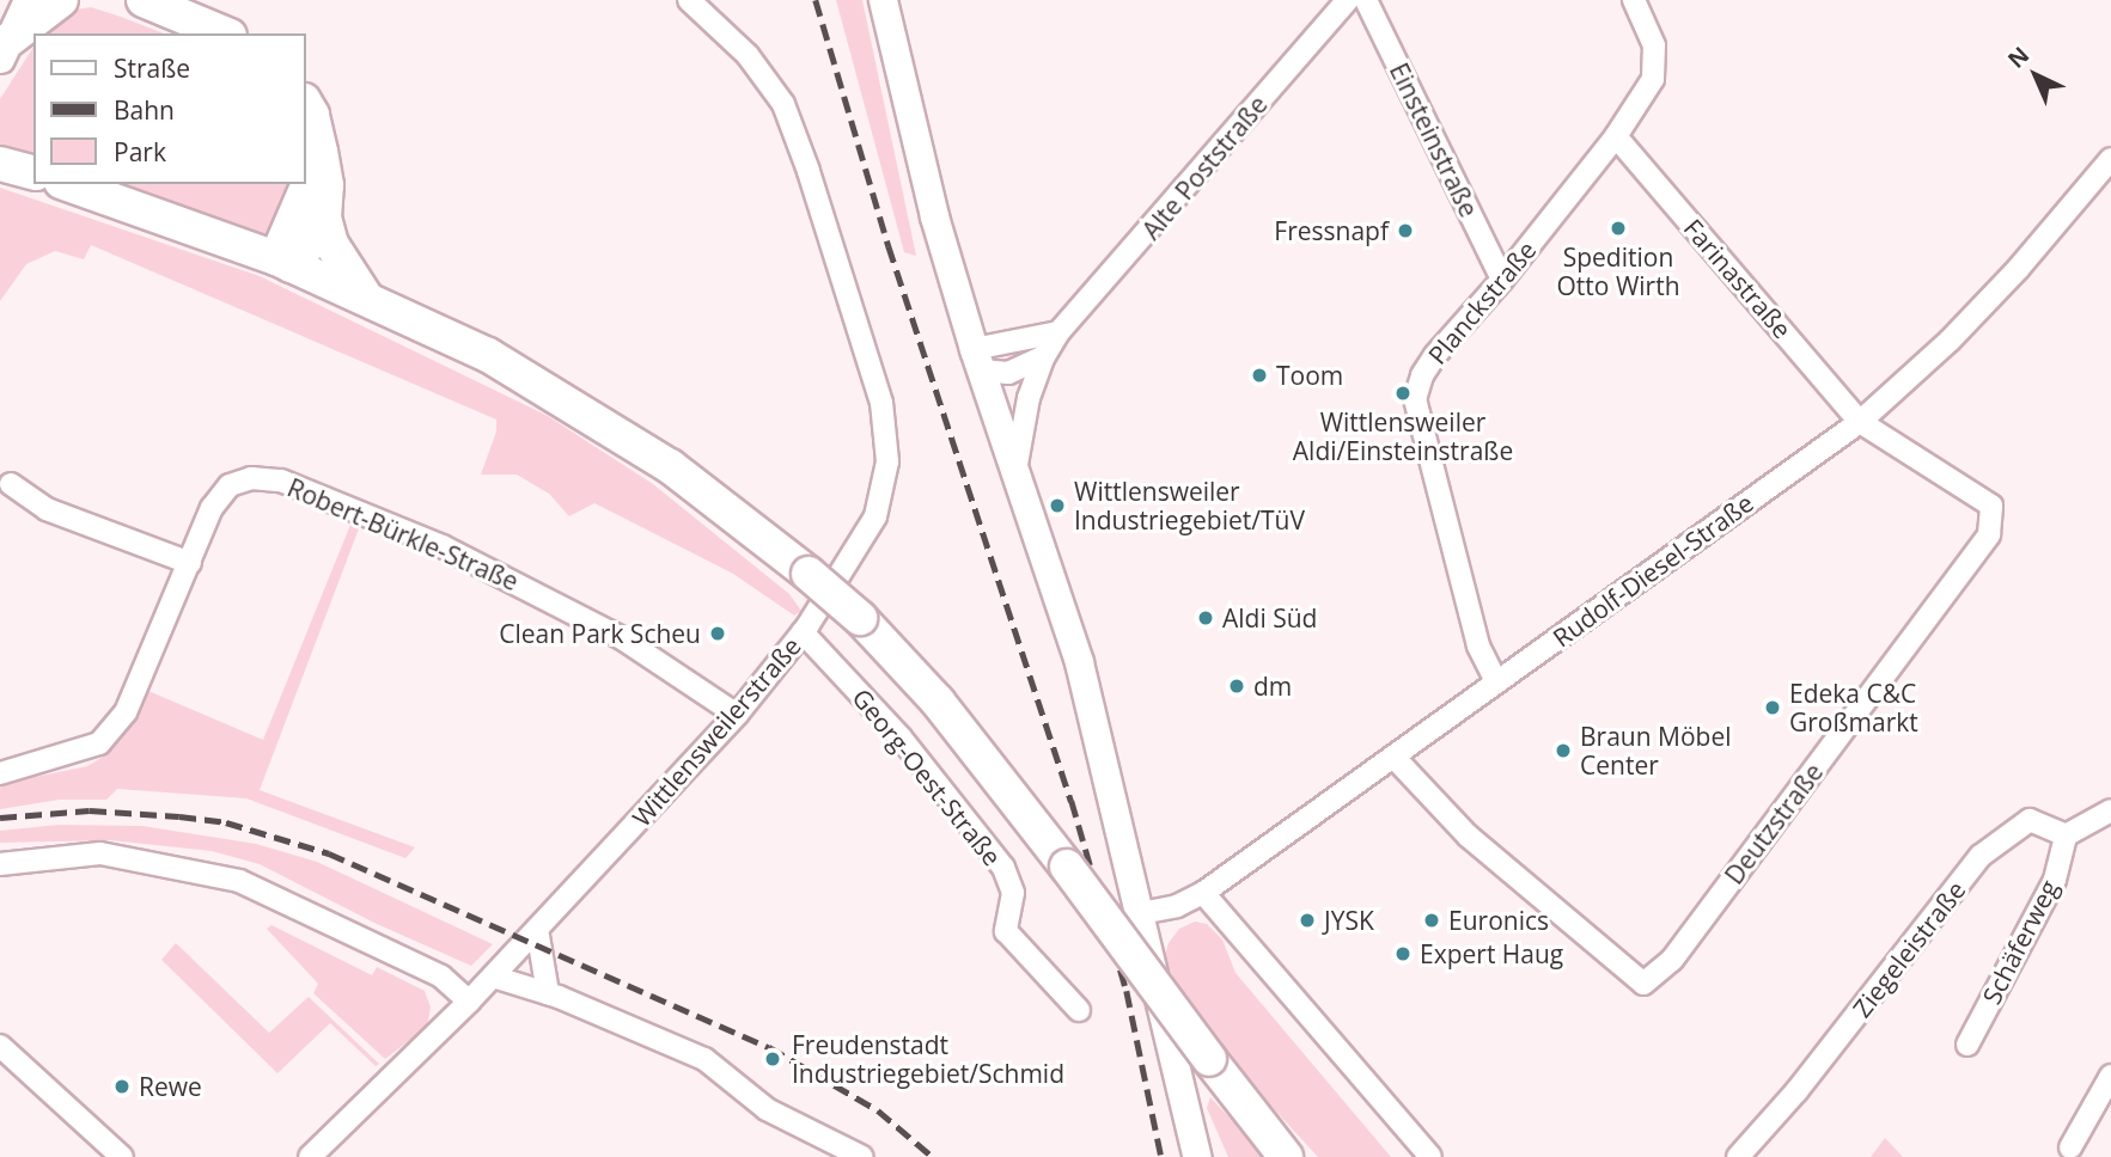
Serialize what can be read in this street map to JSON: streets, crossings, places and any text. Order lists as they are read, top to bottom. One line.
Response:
{"streets":{"street":["Einsteinstraße","Alte Poststraße","Farinastraße","Planckstraße","Robert-Bürkle-Straße","Rudolf-Diesel-Straße","Wittlensweilerstraße","Georg-Oest-Straße","Deutzstraße","Schäferweg","Ziegeleistraße"]},"crossings":[["Einsteinstraße","Planckstraße"],["Farinastraße","Planckstraße"],["Farinastraße","Rudolf-Diesel-Straße"],["Farinastraße","Deutzstraße"],["Planckstraße","Rudolf-Diesel-Straße"],["Robert-Bürkle-Straße","Wittlensweilerstraße"],["Rudolf-Diesel-Straße","Deutzstraße"],["Wittlensweilerstraße","Georg-Oest-Straße"],["Schäferweg","Ziegeleistraße"]],"places":["Spedition Otto Wirth","Fressnapf","Toom","Wittlensweiler Aldi/Einsteinstraße","Wittlensweiler Industriegebiet/TüV","Aldi Süd","Clean Park Scheu","dm","Edeka C&C Großmarkt","Braun Möbel Center","JYSK","Euronics","Expert Haug","Freudenstadt Industriegebiet/Schmid","Rewe"],"legend":["Straße","Bahn","Park"],"north":"top left"}
